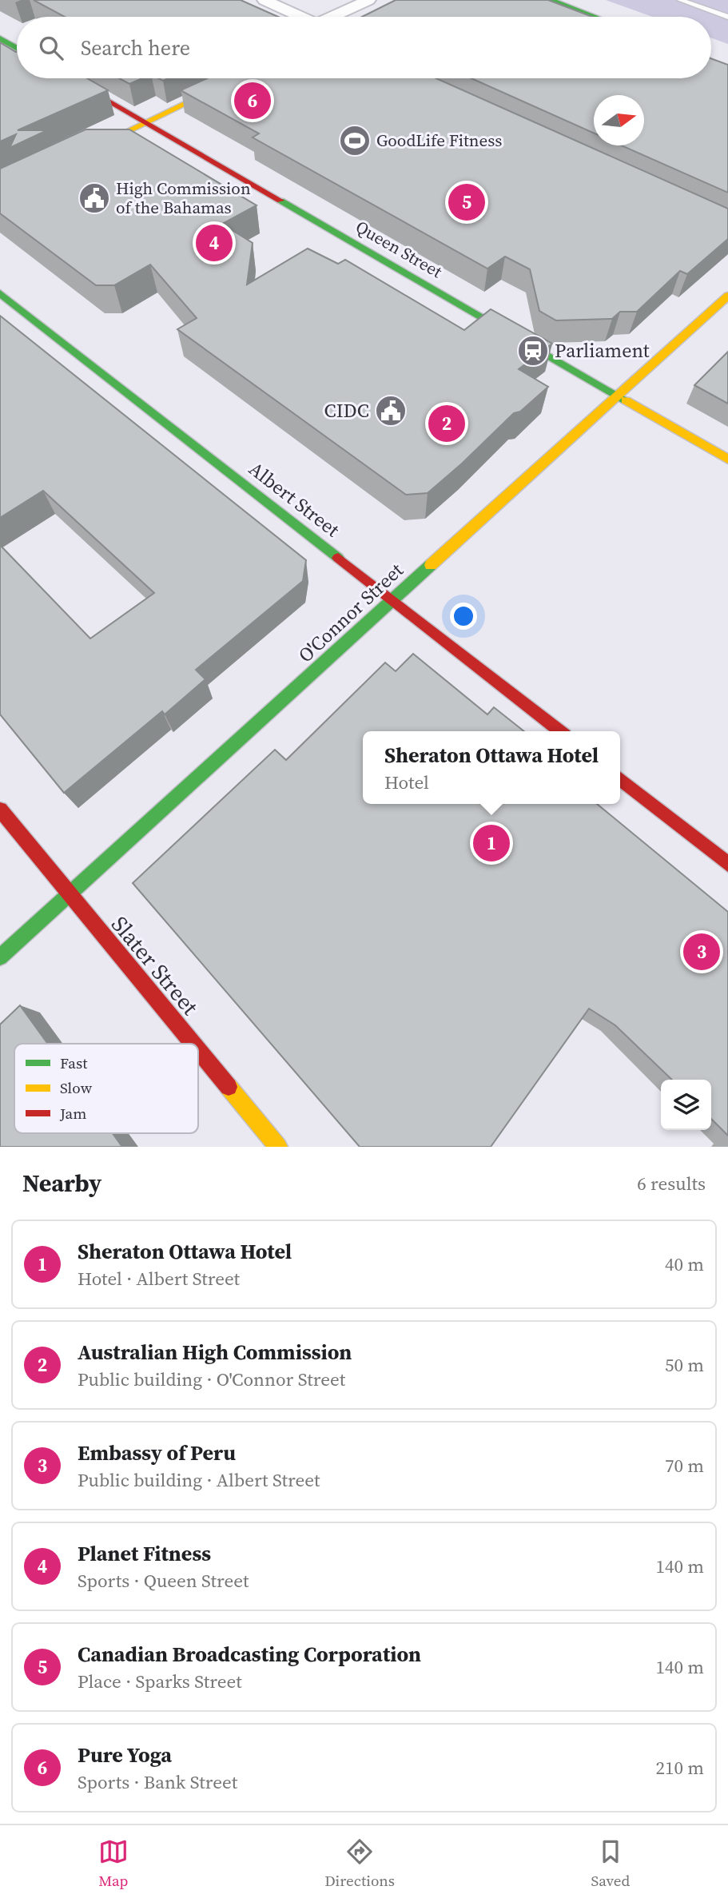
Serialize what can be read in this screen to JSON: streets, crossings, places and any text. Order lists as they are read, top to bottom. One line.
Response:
{"streets":{"main road":["Queen Street","Albert Street","O'Connor Street","Slater Street"]},"crossings":[["Queen Street","O'Connor Street"],["Albert Street","O'Connor Street"],["O'Connor Street","Slater Street"]],"places":{"sports":["GoodLife Fitness"],"public building":["High Commission of the Bahamas","CIDC"],"station":["Parliament"]},"legend":["Fast","Slow","Jam"],"north":"right","page":{"search":"Search here","pins":["6","5","4","2","1","3"],"popup":["Sheraton Ottawa Hotel","Hotel"],"heading":["Nearby","6 results"],"list":[{"mark":"1","name":"Sheraton Ottawa Hotel","note":"Hotel · Albert Street","value":"40 m"},{"mark":"2","name":"Australian High Commission","note":"Public building · O'Connor Street","value":"50 m"},{"mark":"3","name":"Embassy of Peru","note":"Public building · Albert Street","value":"70 m"},{"mark":"4","name":"Planet Fitness","note":"Sports · Queen Street","value":"140 m"},{"mark":"5","name":"Canadian Broadcasting Corporation","note":"Place · Sparks Street","value":"140 m"},{"mark":"6","name":"Pure Yoga","note":"Sports · Bank Street","value":"210 m"}],"nav":["Map","Directions","Saved"]}}
